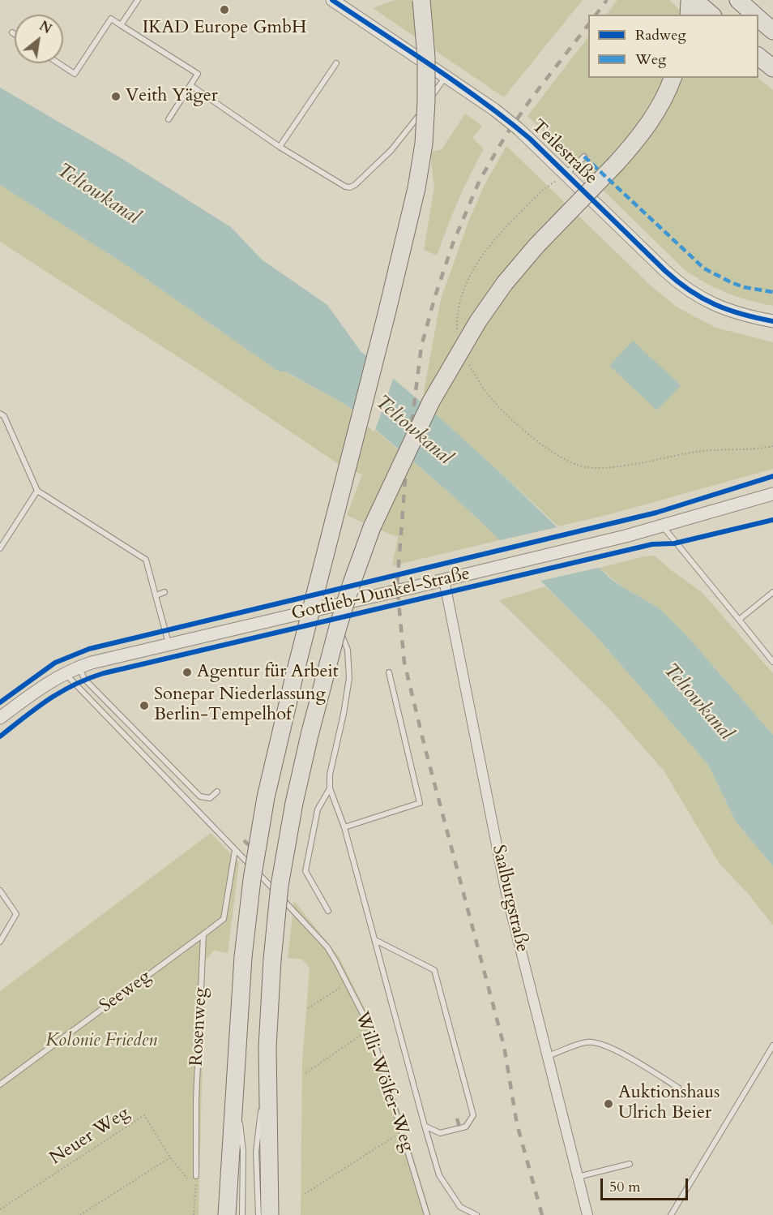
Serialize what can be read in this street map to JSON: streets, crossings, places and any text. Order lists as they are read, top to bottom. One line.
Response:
{"streets":{"street":["Teilestraße","Gottlieb-Dunkel-Straße","Saalburgstraße"],"lane":["Seeweg","Rosenweg","Willi-Wölfer-Weg"],"path":["Neuer Weg"]},"crossings":[["Gottlieb-Dunkel-Straße","Saalburgstraße"],["Gottlieb-Dunkel-Straße","Willi-Wölfer-Weg"],["Seeweg","Rosenweg"],["Rosenweg","Neuer Weg"]],"water":["Teltowkanal"],"parks":["Kolonie Frieden"],"places":["IKAD Europe GmbH","Veith Yäger","Agentur für Arbeit","Sonepar Niederlassung Berlin-Tempelhof","Auktionshaus Ulrich Beier"],"legend":["Radweg","Weg"],"scale_bar":"50 m","north":"top right"}
